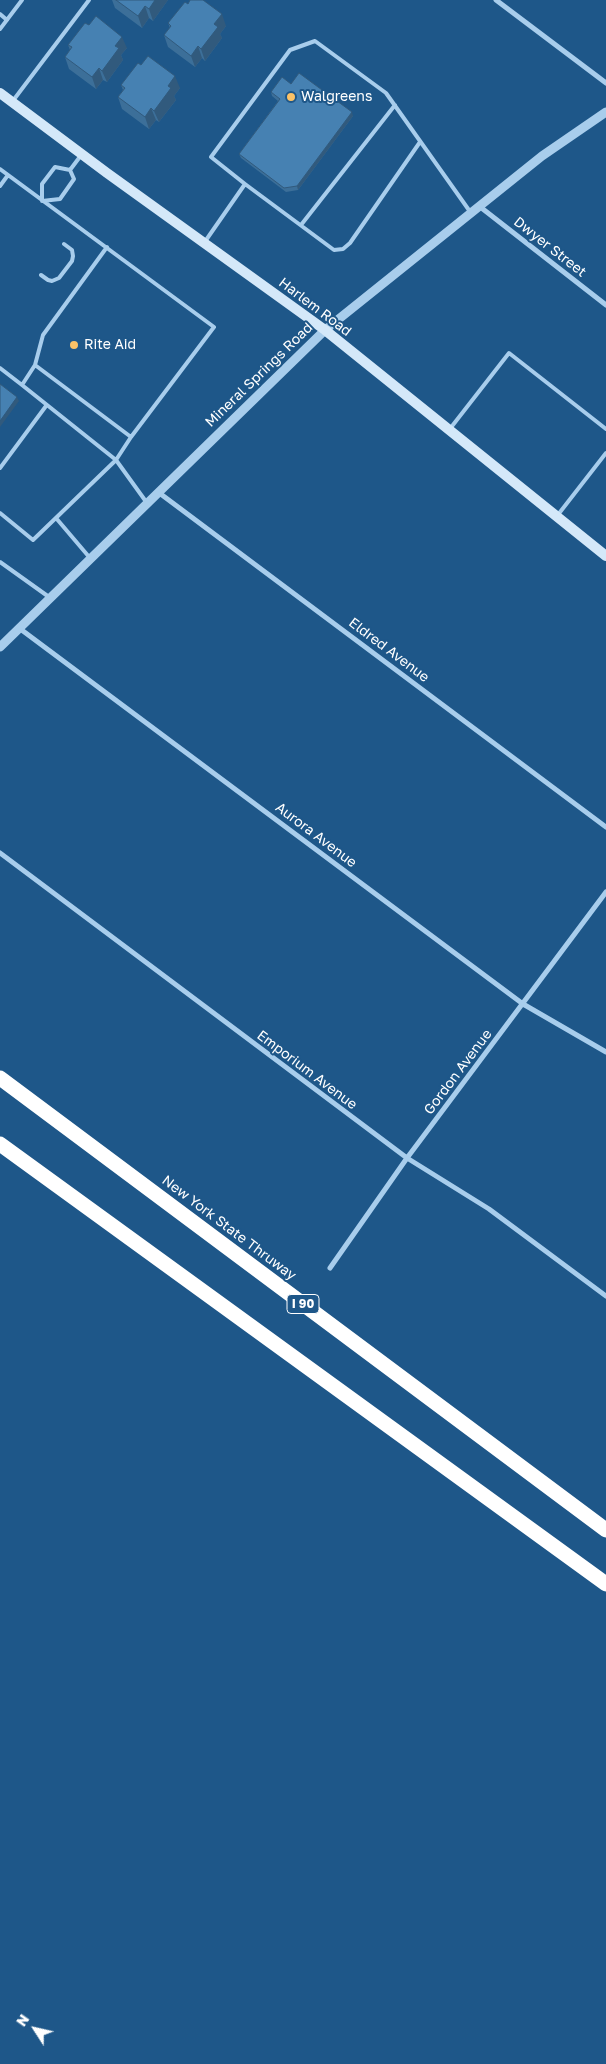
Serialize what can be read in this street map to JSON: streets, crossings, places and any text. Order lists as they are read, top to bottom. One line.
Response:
{"streets":{"highway":["New York State Thruway","I 90"],"main road":["Harlem Road"],"street":["Dwyer Street","Mineral Springs Road","Eldred Avenue","Aurora Avenue","Emporium Avenue","Gordon Avenue"]},"crossings":[["Dwyer Street","Mineral Springs Road"],["Harlem Road","Mineral Springs Road"],["Mineral Springs Road","Eldred Avenue"],["Mineral Springs Road","Aurora Avenue"],["Aurora Avenue","Gordon Avenue"],["Emporium Avenue","Gordon Avenue"]],"places":["Walgreens","Rite Aid"],"north":"top left"}
